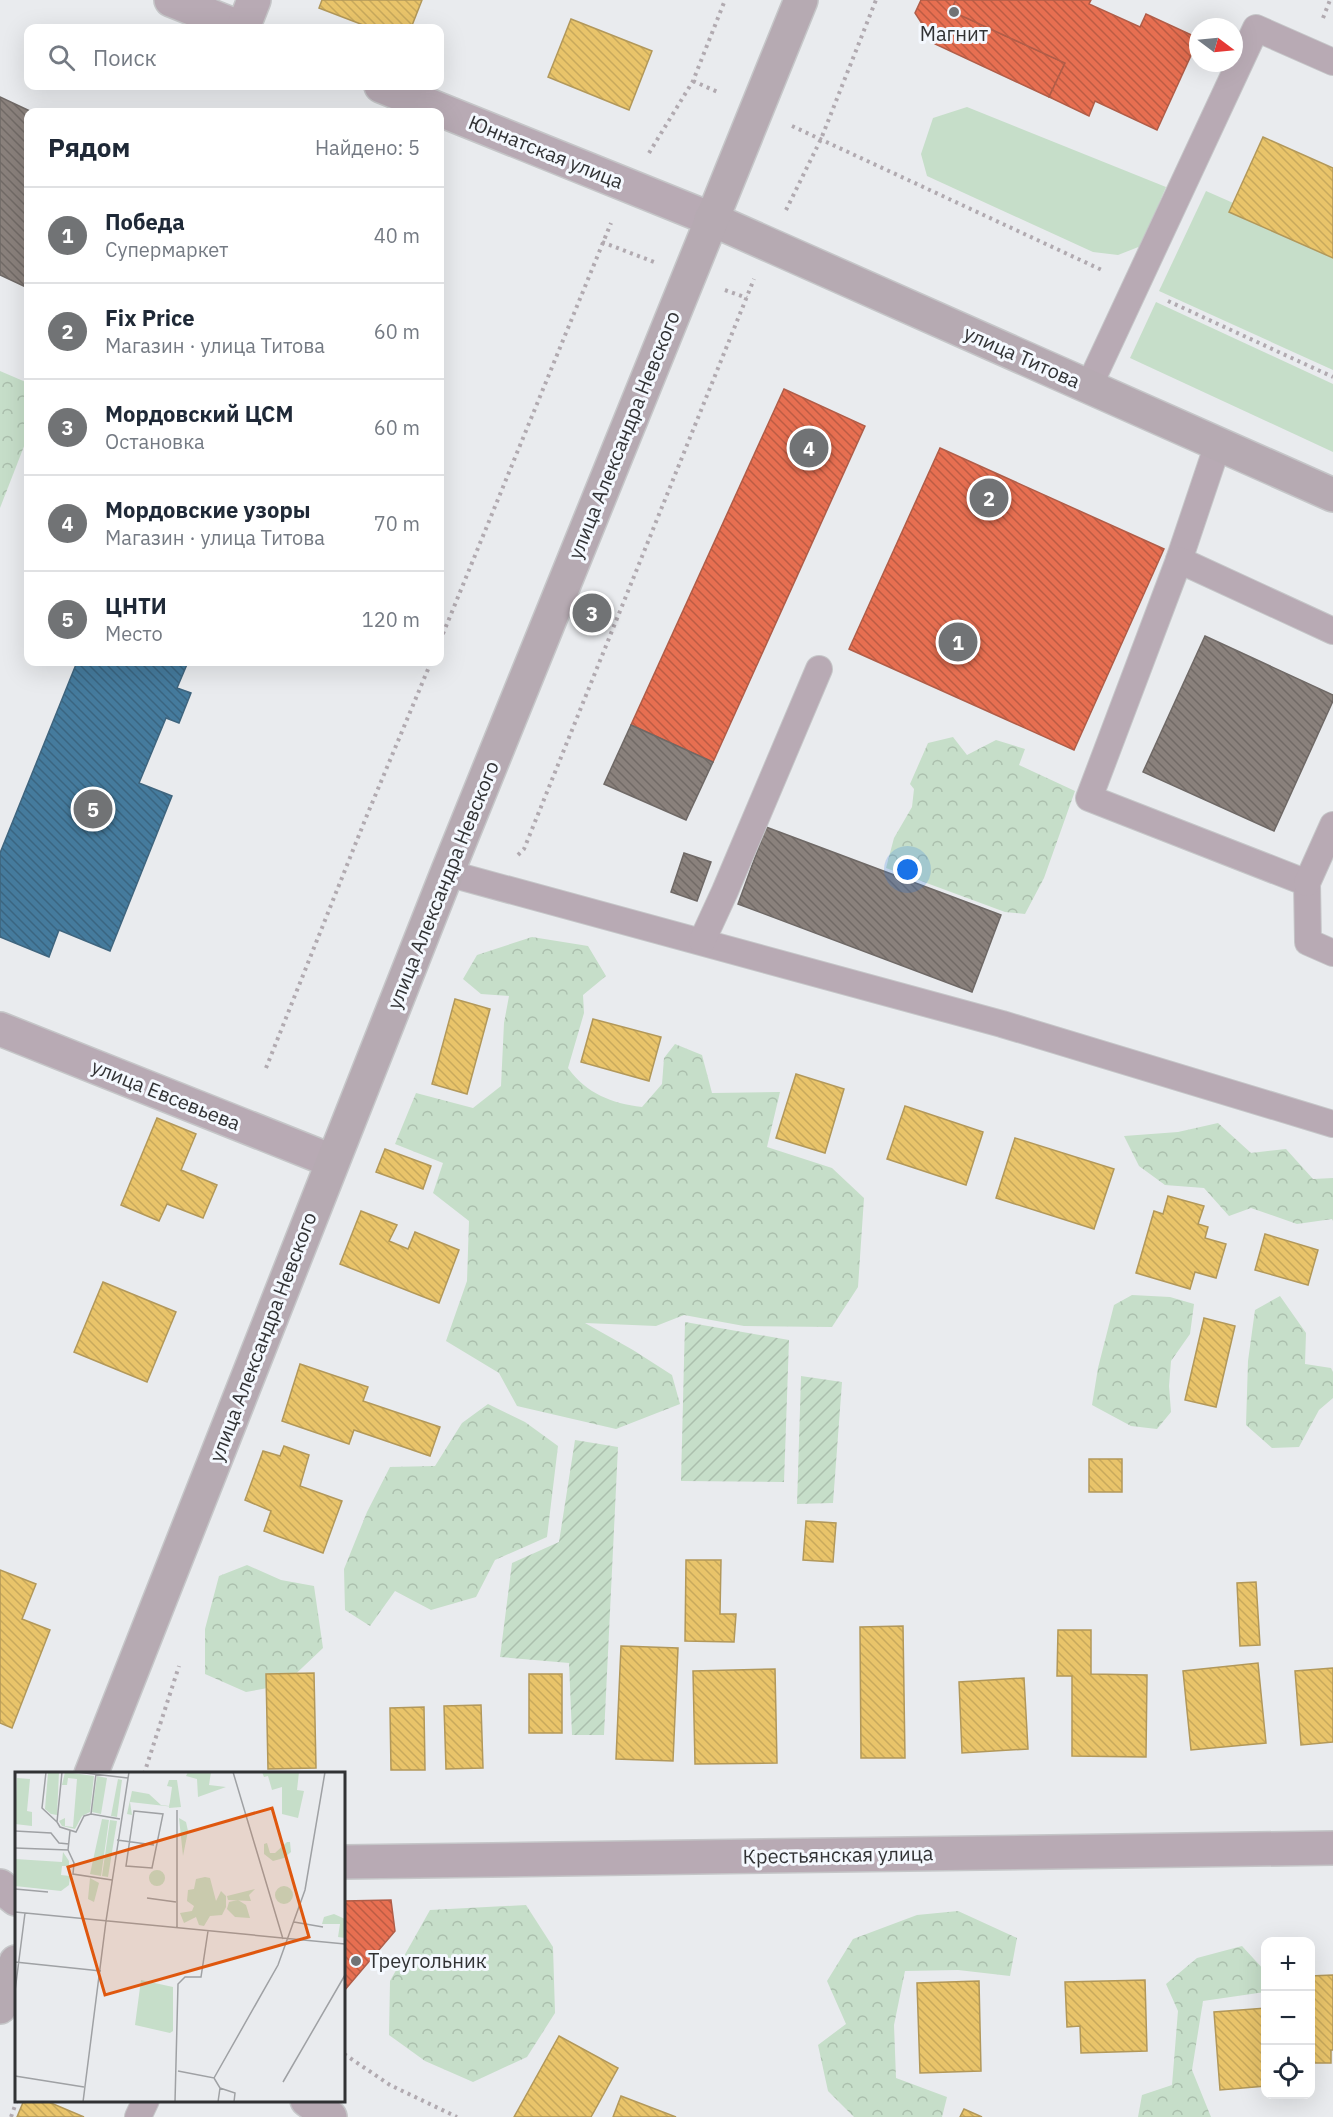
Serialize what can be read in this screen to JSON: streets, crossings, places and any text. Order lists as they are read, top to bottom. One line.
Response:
{"streets":{"main road":["улица Титова","улица Александра Невского"],"street":["Юннатская улица","улица Евсевьева","Крестьянская улица"]},"crossings":[["Юннатская улица","улица Титова"],["Юннатская улица","улица Александра Невского"],["улица Титова","улица Александра Невского"],["улица Александра Невского","улица Евсевьева"]],"places":["Магнит","Треугольник"],"north":"right","page":{"search":"Поиск","heading":["Рядом","Найдено: 5"],"list":[{"mark":"1","name":"Победа","note":"Супермаркет","value":"40 m"},{"mark":"2","name":"Fix Price","note":"Магазин · улица Титова","value":"60 m"},{"mark":"3","name":"Мордовский ЦСМ","note":"Остановка","value":"60 m"},{"mark":"4","name":"Мордовские узоры","note":"Магазин · улица Титова","value":"70 m"},{"mark":"5","name":"ЦНТИ","note":"Место","value":"120 m"}],"pins":["4","2","3","1","5"],"map_buttons":["+","−"]}}
